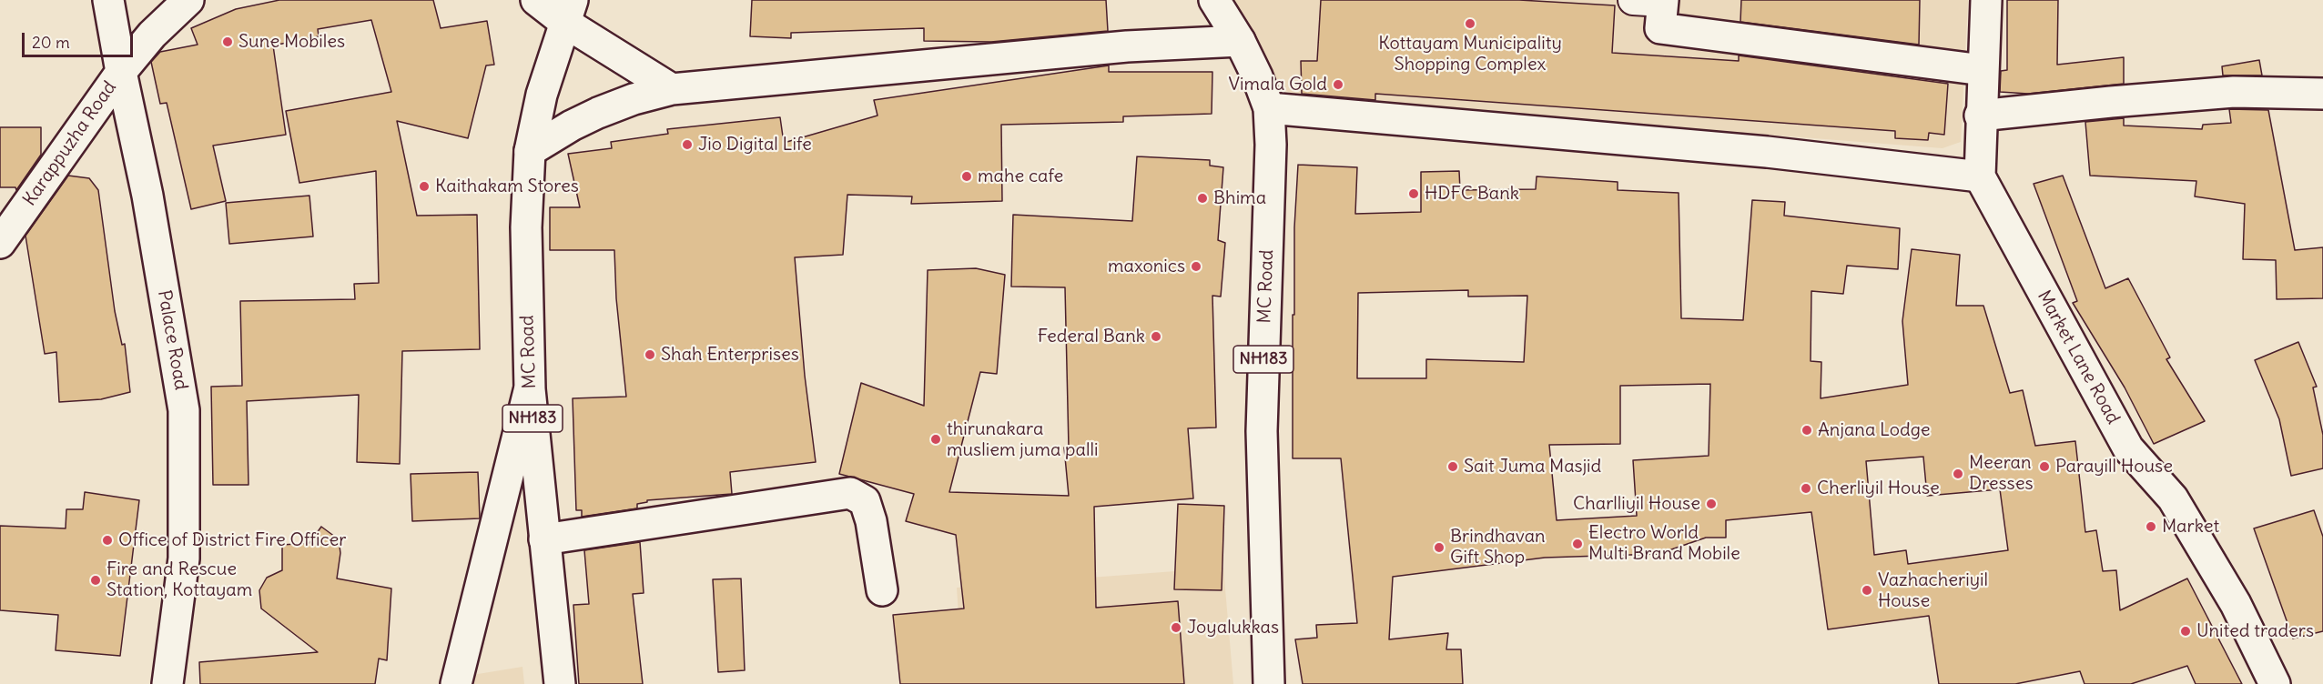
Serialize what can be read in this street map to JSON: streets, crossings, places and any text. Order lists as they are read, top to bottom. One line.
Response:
{"streets":{"main road":["Karappuzha Road","MC Road","Palace Road","Market Lane Road","NH183"]},"crossings":[["Karappuzha Road","Palace Road"]],"places":["Kottayam Municipality Shopping Complex","Sune Mobiles","Vimala Gold","Jio Digital Life","mahe cafe","Kaithakam Stores","HDFC Bank","Bhima","maxonics","Federal Bank","Shah Enterprises","Anjana Lodge","thirunakara musliem juma palli","Sait Juma Masjid","Parayill House","Meeran Dresses","Cherliyil House","Charlliyil House","Market","Office of District Fire Officer","Electro World Multi Brand Mobile","Brindhavan Gift Shop","Fire and Rescue Station, Kottayam","Vazhacheriyil House","Joyalukkas","United traders"],"scale_bar":"20 m"}
